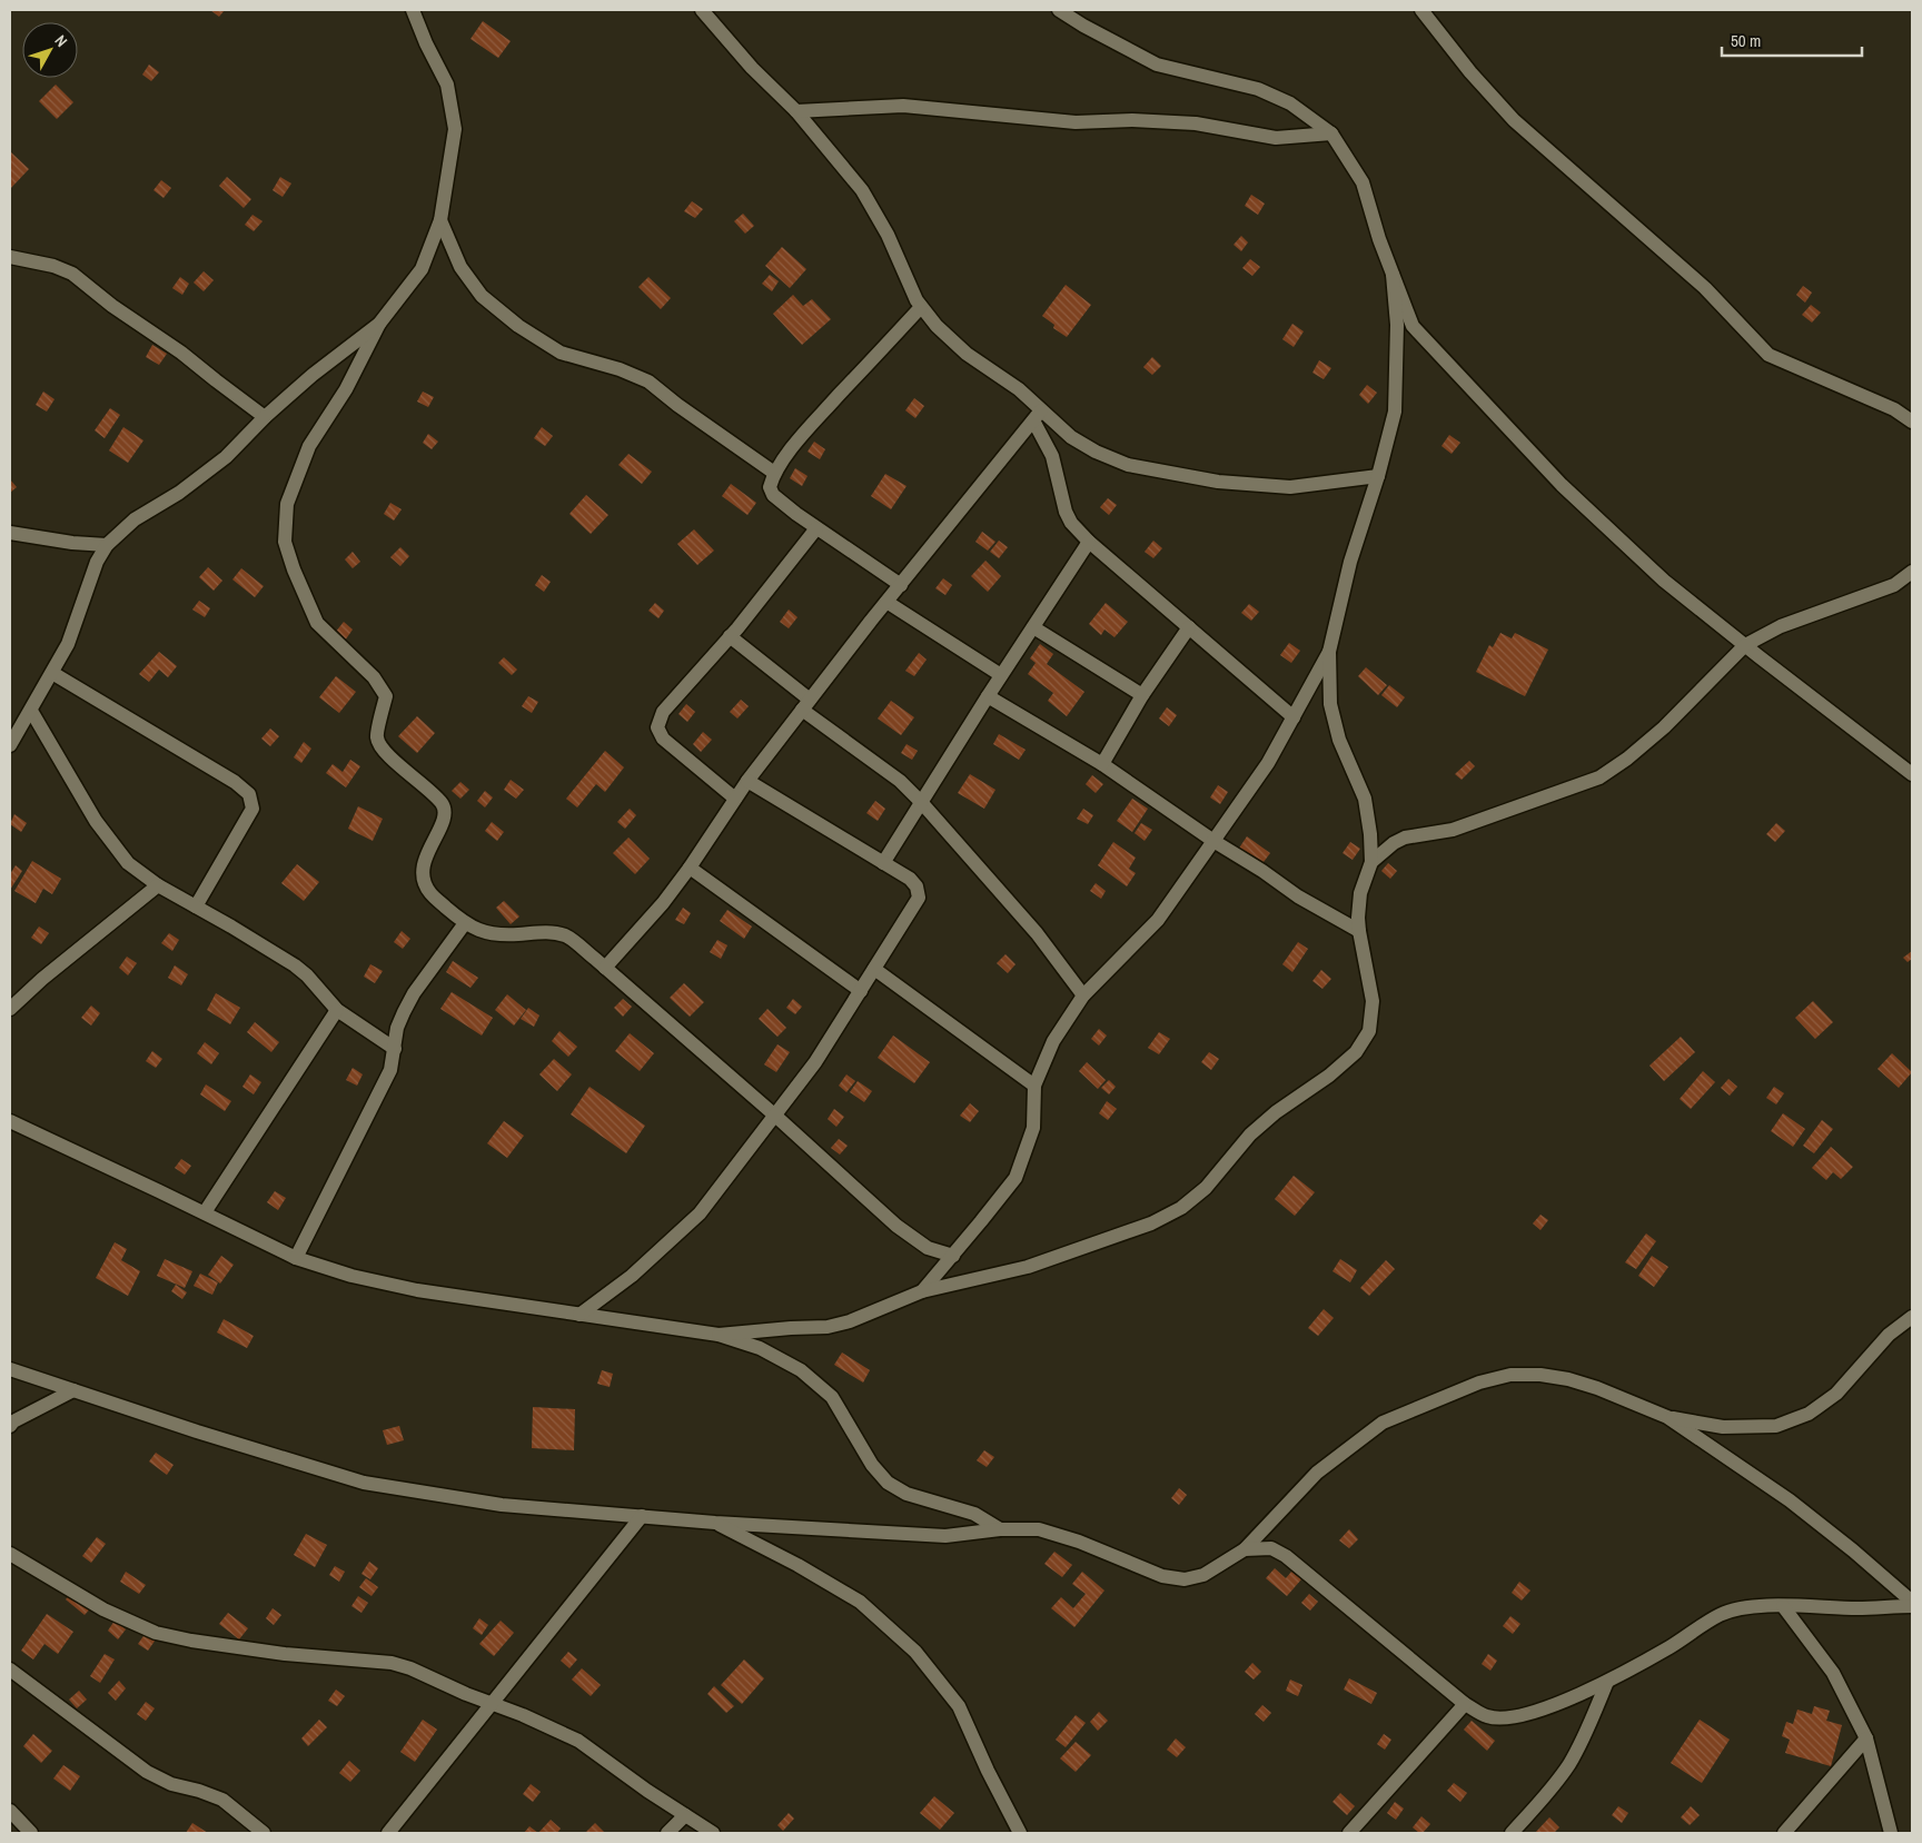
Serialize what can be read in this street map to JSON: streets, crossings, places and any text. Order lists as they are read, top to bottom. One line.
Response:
{"scale_bar":"50 m","north":"top right"}
